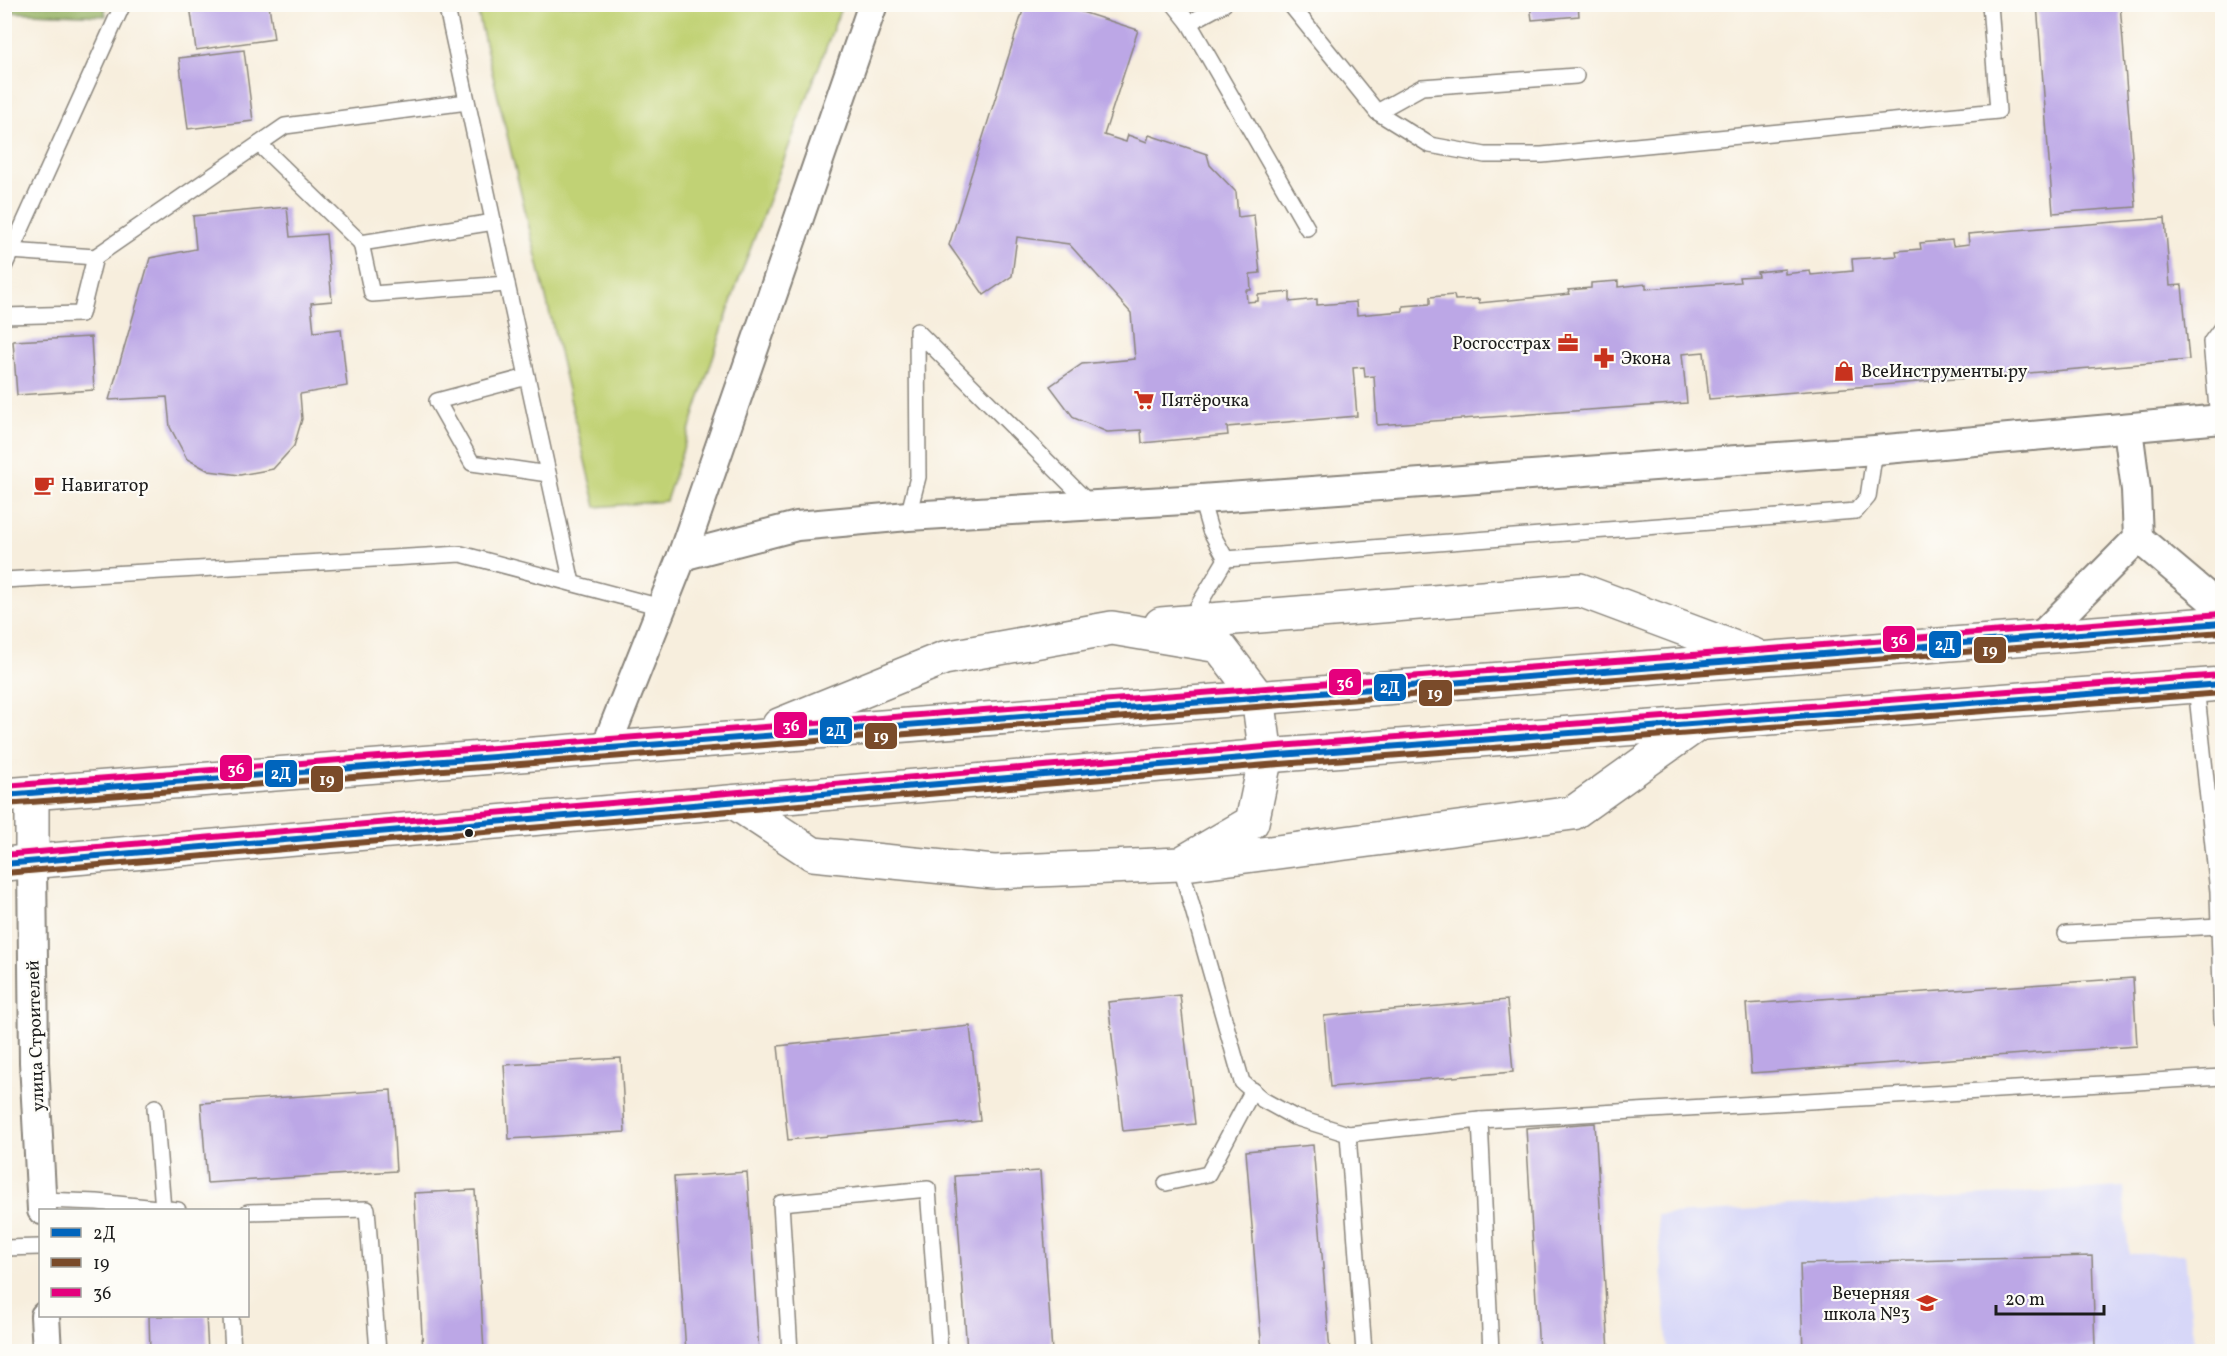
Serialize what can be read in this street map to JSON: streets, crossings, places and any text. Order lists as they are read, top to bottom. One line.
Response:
{"streets":{"street":["улица Строителей"]},"places":{"office":["Росгосстрах"],"pharmacy":["Экона"],"shop":["ВсеИнструменты.ру"],"supermarket":["Пятёрочка"],"cafe":["Навигатор"],"school or university":["Вечерняя школа №3"]},"lines":["transit line 36","transit line 2Д","transit line 19"],"legend":["2Д","19","36"],"scale_bar":"20 m"}
